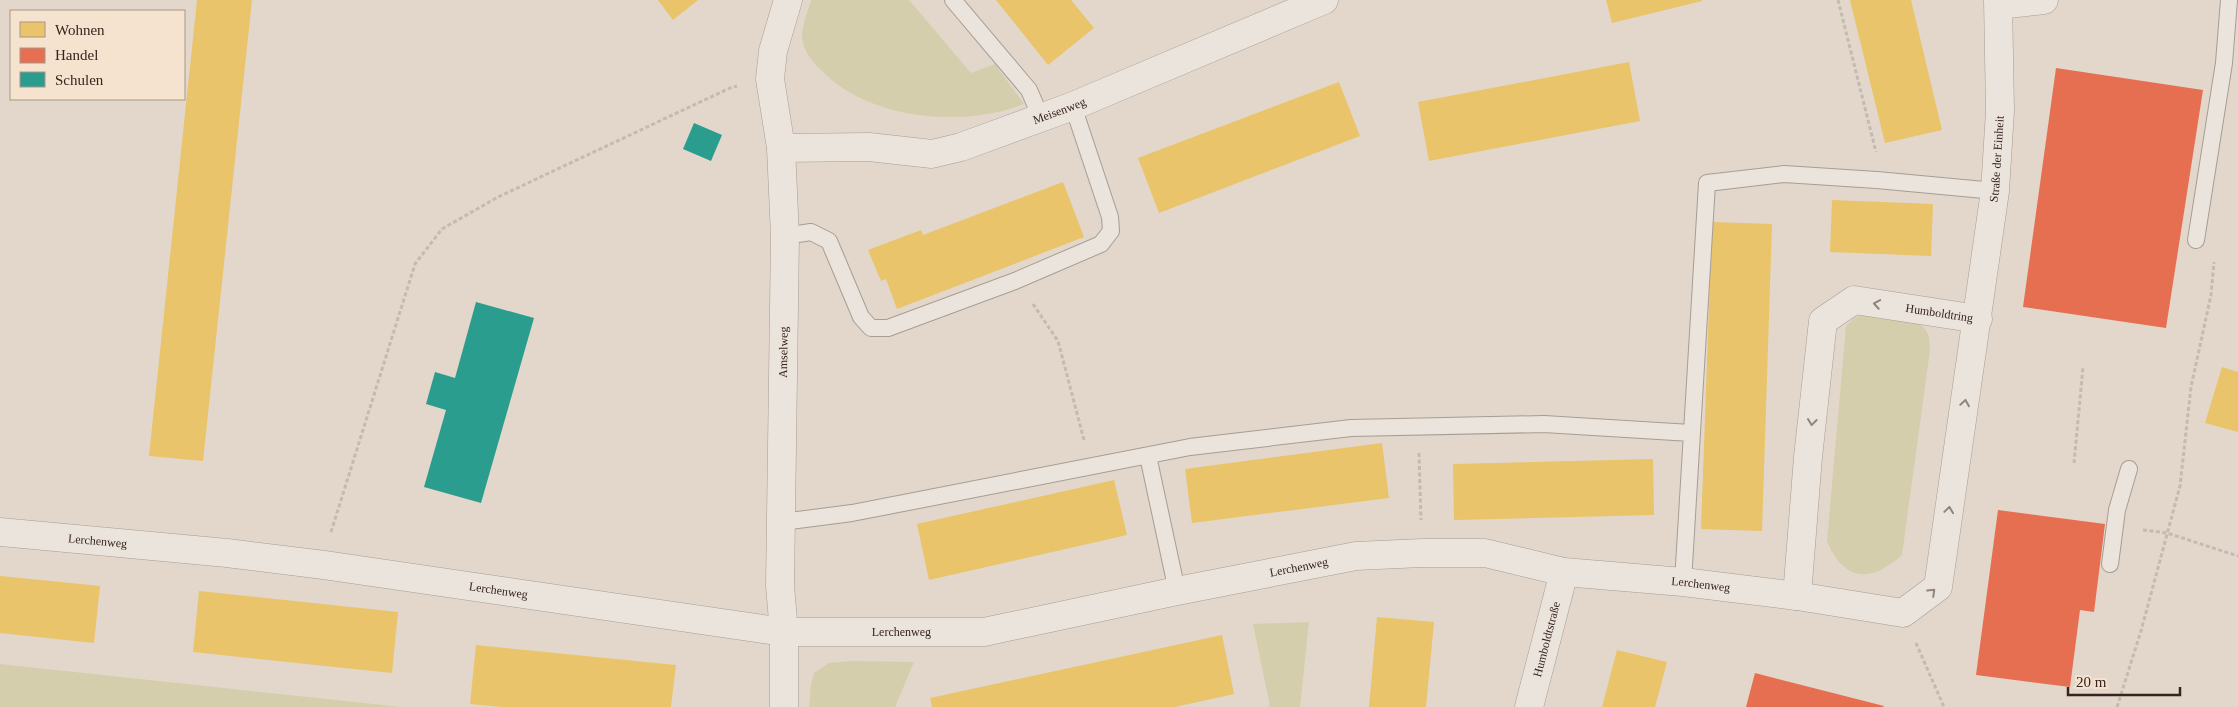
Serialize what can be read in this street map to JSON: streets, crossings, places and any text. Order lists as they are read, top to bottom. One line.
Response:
{"streets":{"street":["Meisenweg","Straße der Einheit","Humboldtring","Amselweg","Lerchenweg","Humboldtstraße"]},"crossings":[["Meisenweg","Amselweg"],["Straße der Einheit","Humboldtring"],["Humboldtring","Lerchenweg"],["Amselweg","Lerchenweg"],["Lerchenweg","Humboldtstraße"]],"legend":["Wohnen","Handel","Schulen"],"scale_bar":"20 m"}
